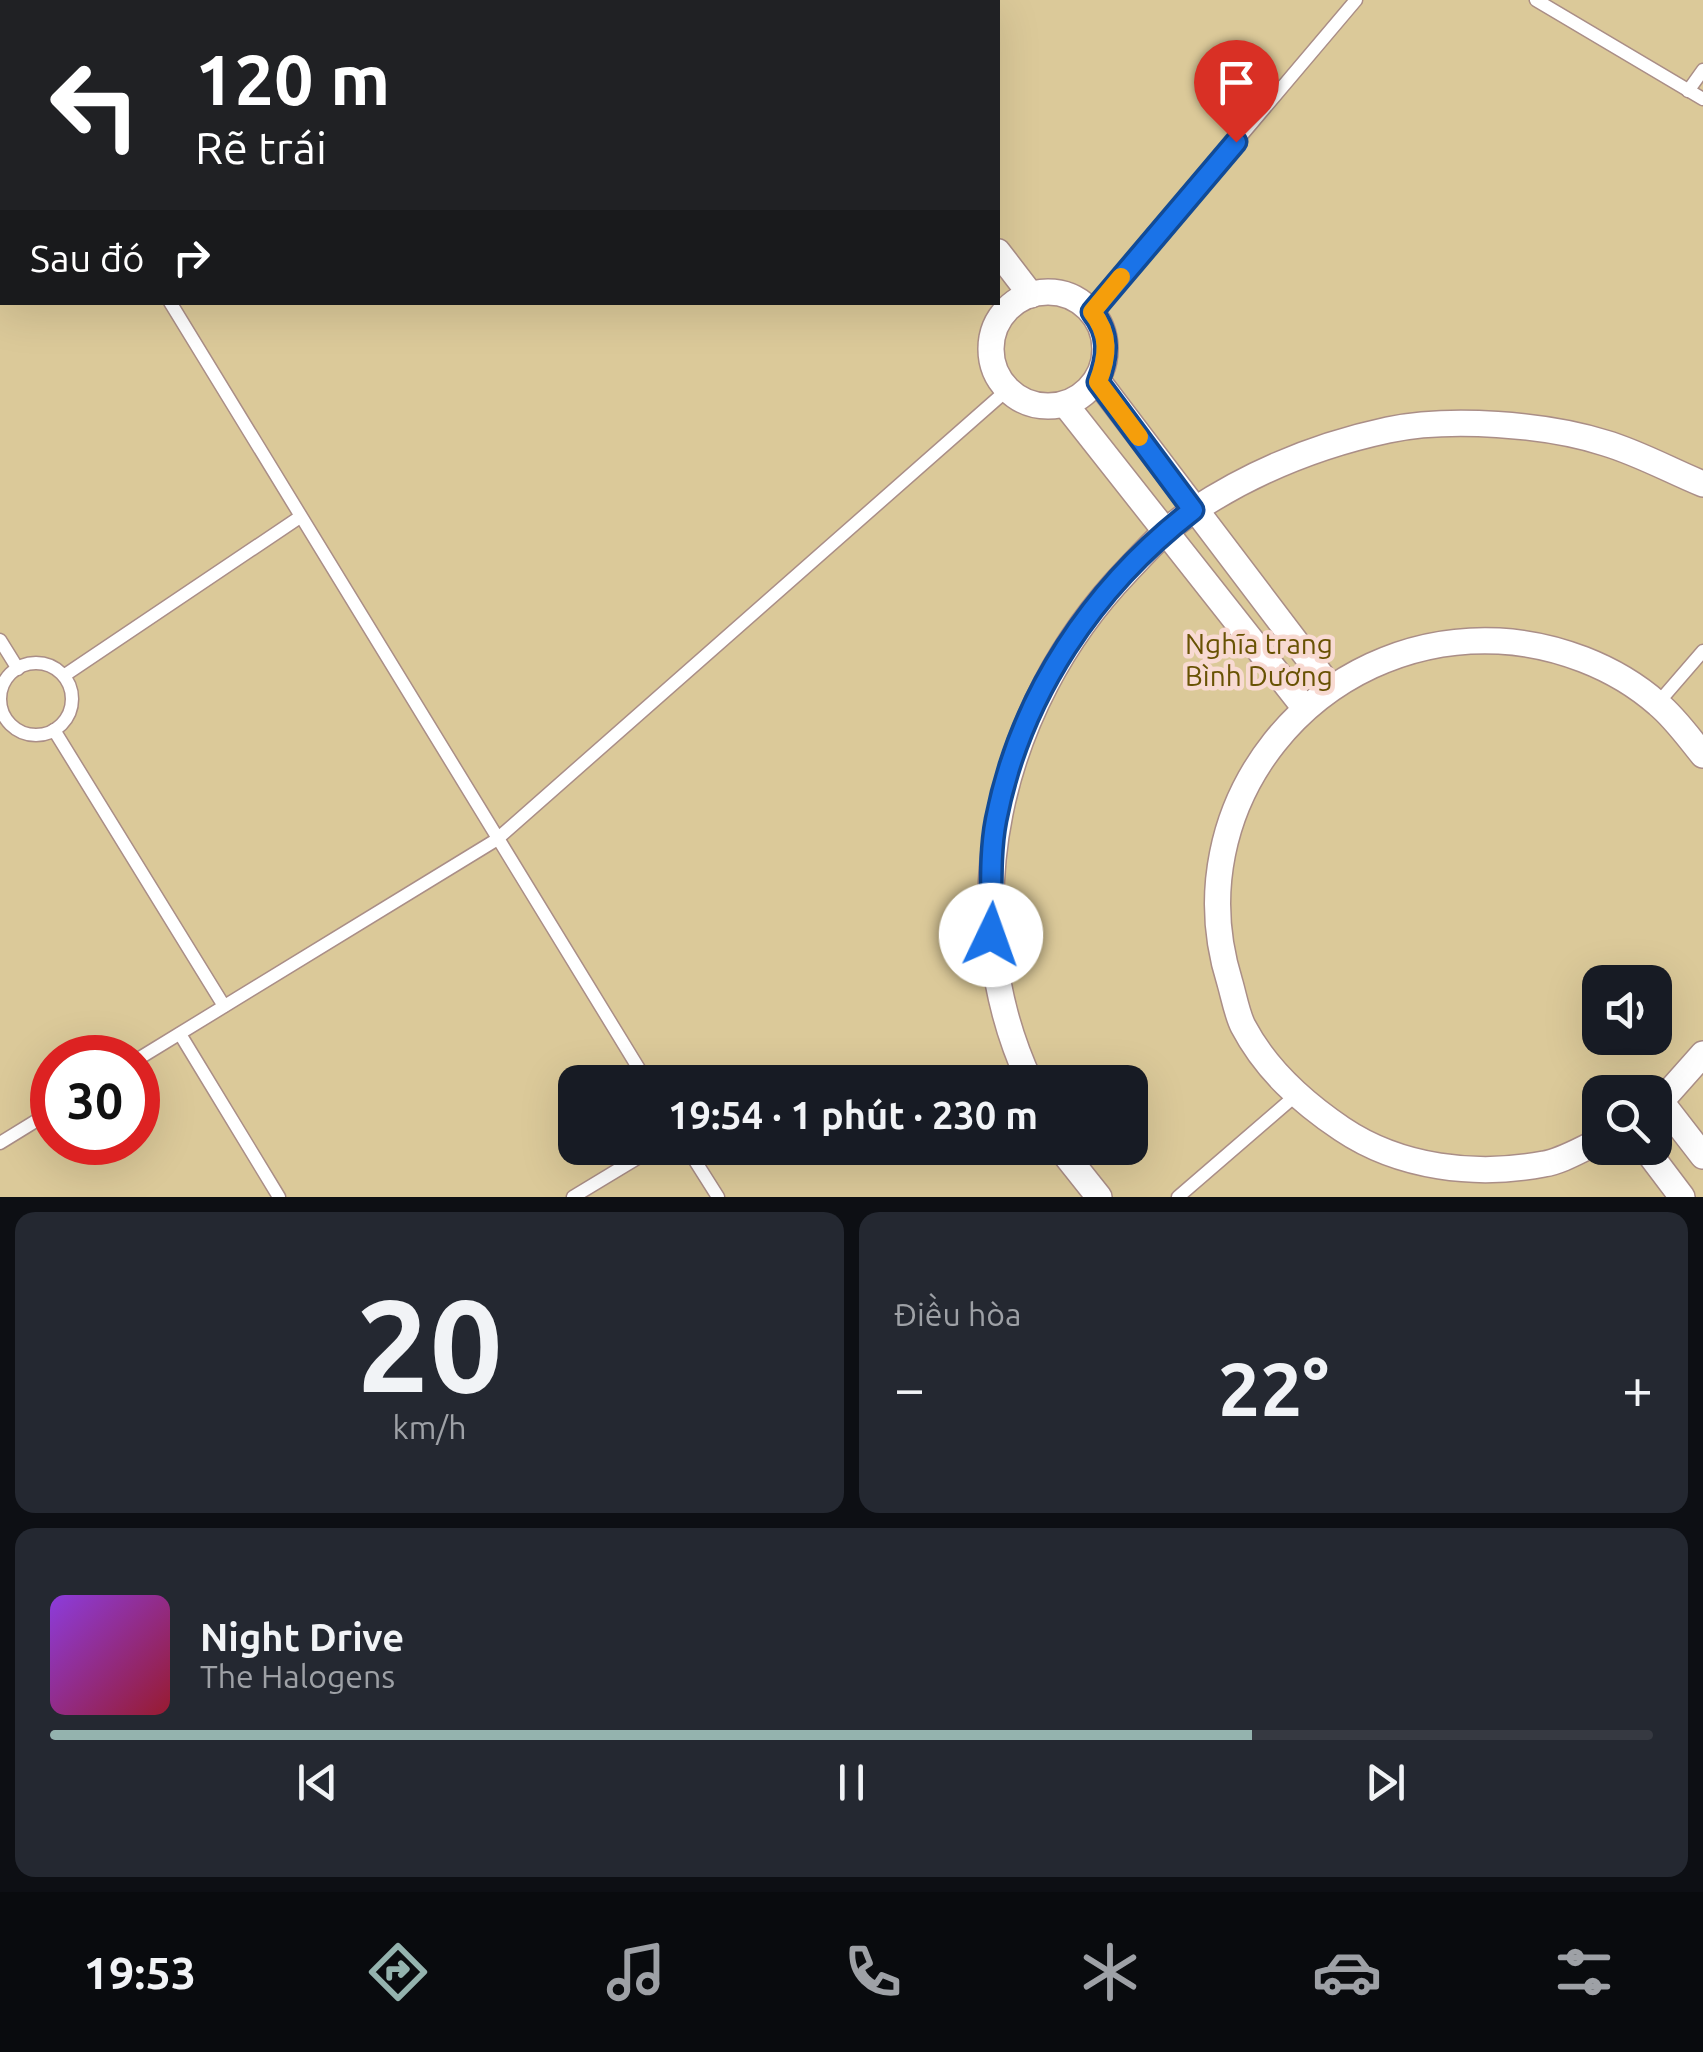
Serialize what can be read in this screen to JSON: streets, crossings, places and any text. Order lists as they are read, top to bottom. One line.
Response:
{"parks":["Nghĩa trang Bình Dương"],"page":{"turn":["120 m","Rẽ trái"],"then":"Sau đó","limit":"30","trip":"19:54 · 1 phút · 230 m","tile":[["20","km/h"],"Điều hòa"],"heat":["−","22°","+"],"song":["Night Drive","The Halogens"],"tabs":"19:53"}}
